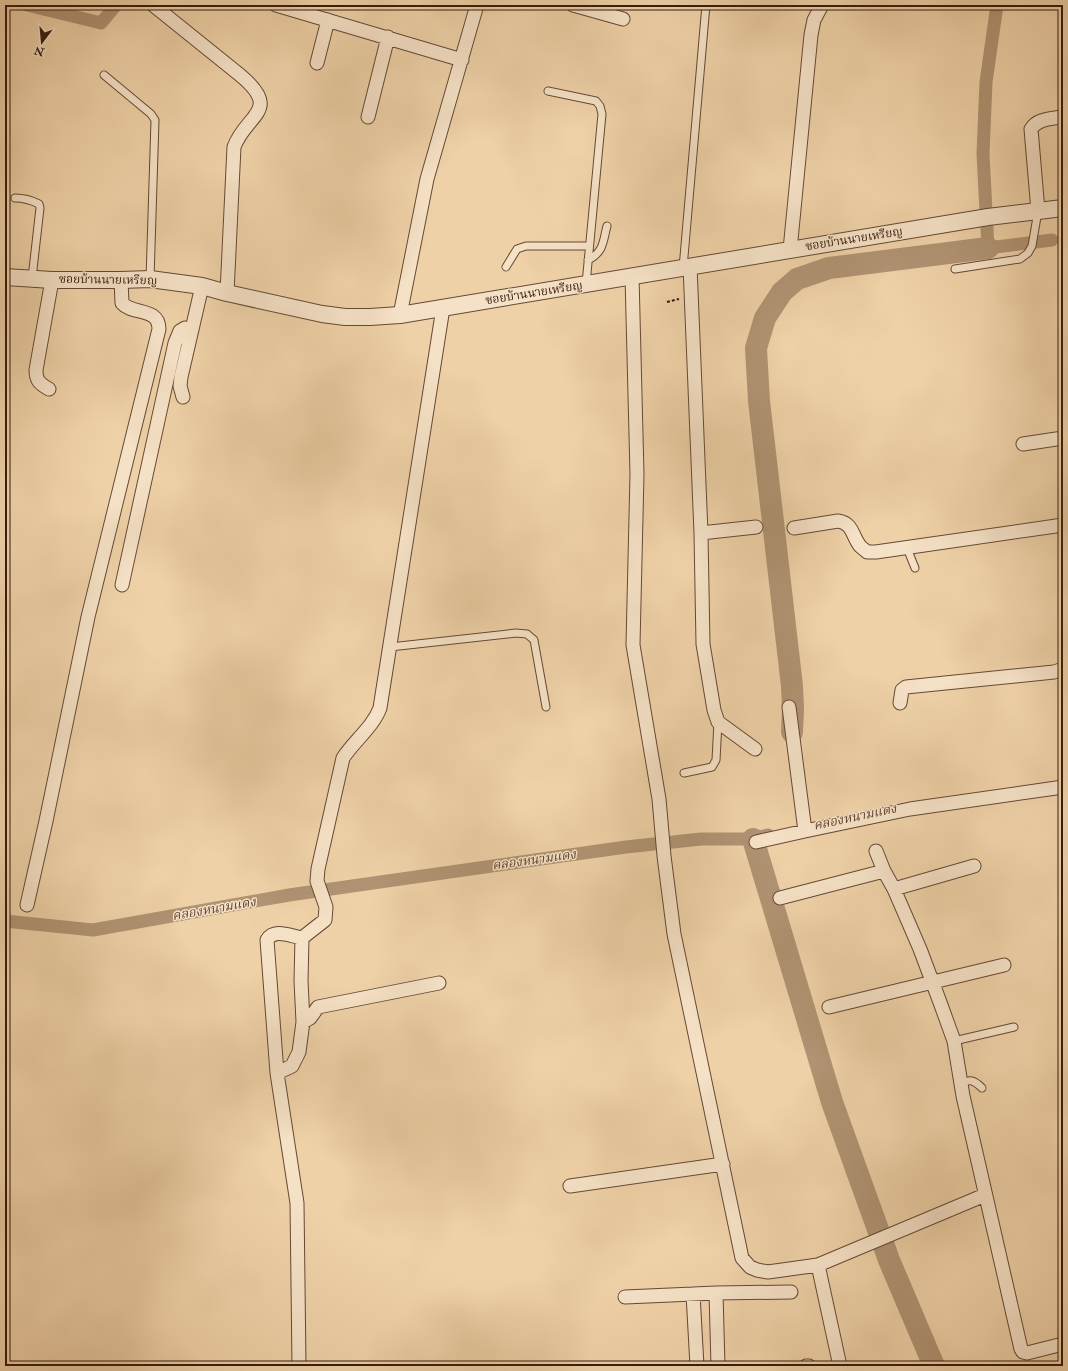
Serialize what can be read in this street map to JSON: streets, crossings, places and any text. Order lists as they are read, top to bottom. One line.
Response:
{"streets":{"street":["ซอยบ้านนายเหรียญ"]},"water":["คลองหนามแดง"],"north":"bottom"}
